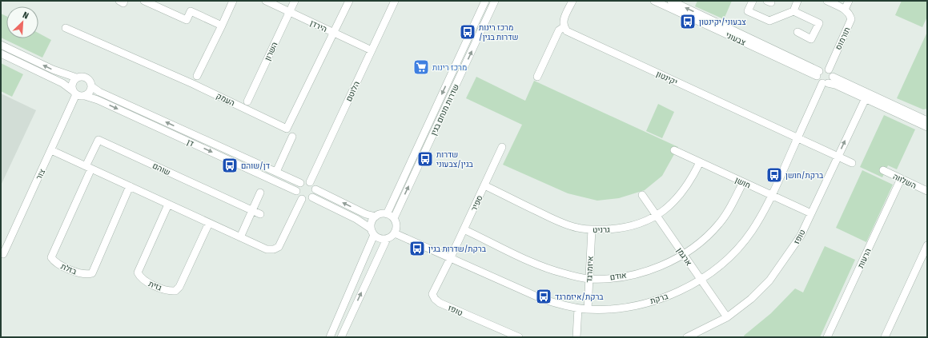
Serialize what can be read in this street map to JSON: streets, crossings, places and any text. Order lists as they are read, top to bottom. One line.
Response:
{"streets":{"street":["הירדן","צבעוני","תורמוס","השרון","יקינטון","הלוטם","העמק","שדרות מנחם בגין","דן","שוהם","צור","השלווה","חושן","ספיר","גרניט","טופז","ארגמן","הרעות","בזלת","איזמרגד","אודם","גזית","ברקת"]},"crossings":[["הירדן","השרון"],["הירדן","הלוטם"],["הירדן","העמק"],["צבעוני","תורמוס"],["צבעוני","ברקת"],["תורמוס","ברקת"],["יקינטון","טופז"],["יקינטון","ברקת"],["הלוטם","דן"],["שדרות מנחם בגין","ברקת"],["דן","צור"],["שוהם","בזלת"],["השלווה","הרעות"],["חושן","גרניט"],["חושן","טופז"],["חושן","אודם"],["חושן","ברקת"],["ספיר","גרניט"],["ספיר","טופז"],["ספיר","אודם"],["ספיר","ברקת"],["גרניט","ארגמן"],["גרניט","איזמרגד"],["טופז","ארגמן"],["טופז","ברקת"],["ארגמן","אודם"],["ארגמן","ברקת"],["איזמרגד","אודם"],["איזמרגד","ברקת"]],"places":{"bus stop":["צבעוני/יקינטון","מרכז רינות /שדרות בגין","שדרות בגין/צבעוני","דן/שוהם","ברקת/חושן","ברקת/שדרות בגין","ברקת/איזמרגד"],"supermarket":["מרכז רינות"]},"north":"top right"}
